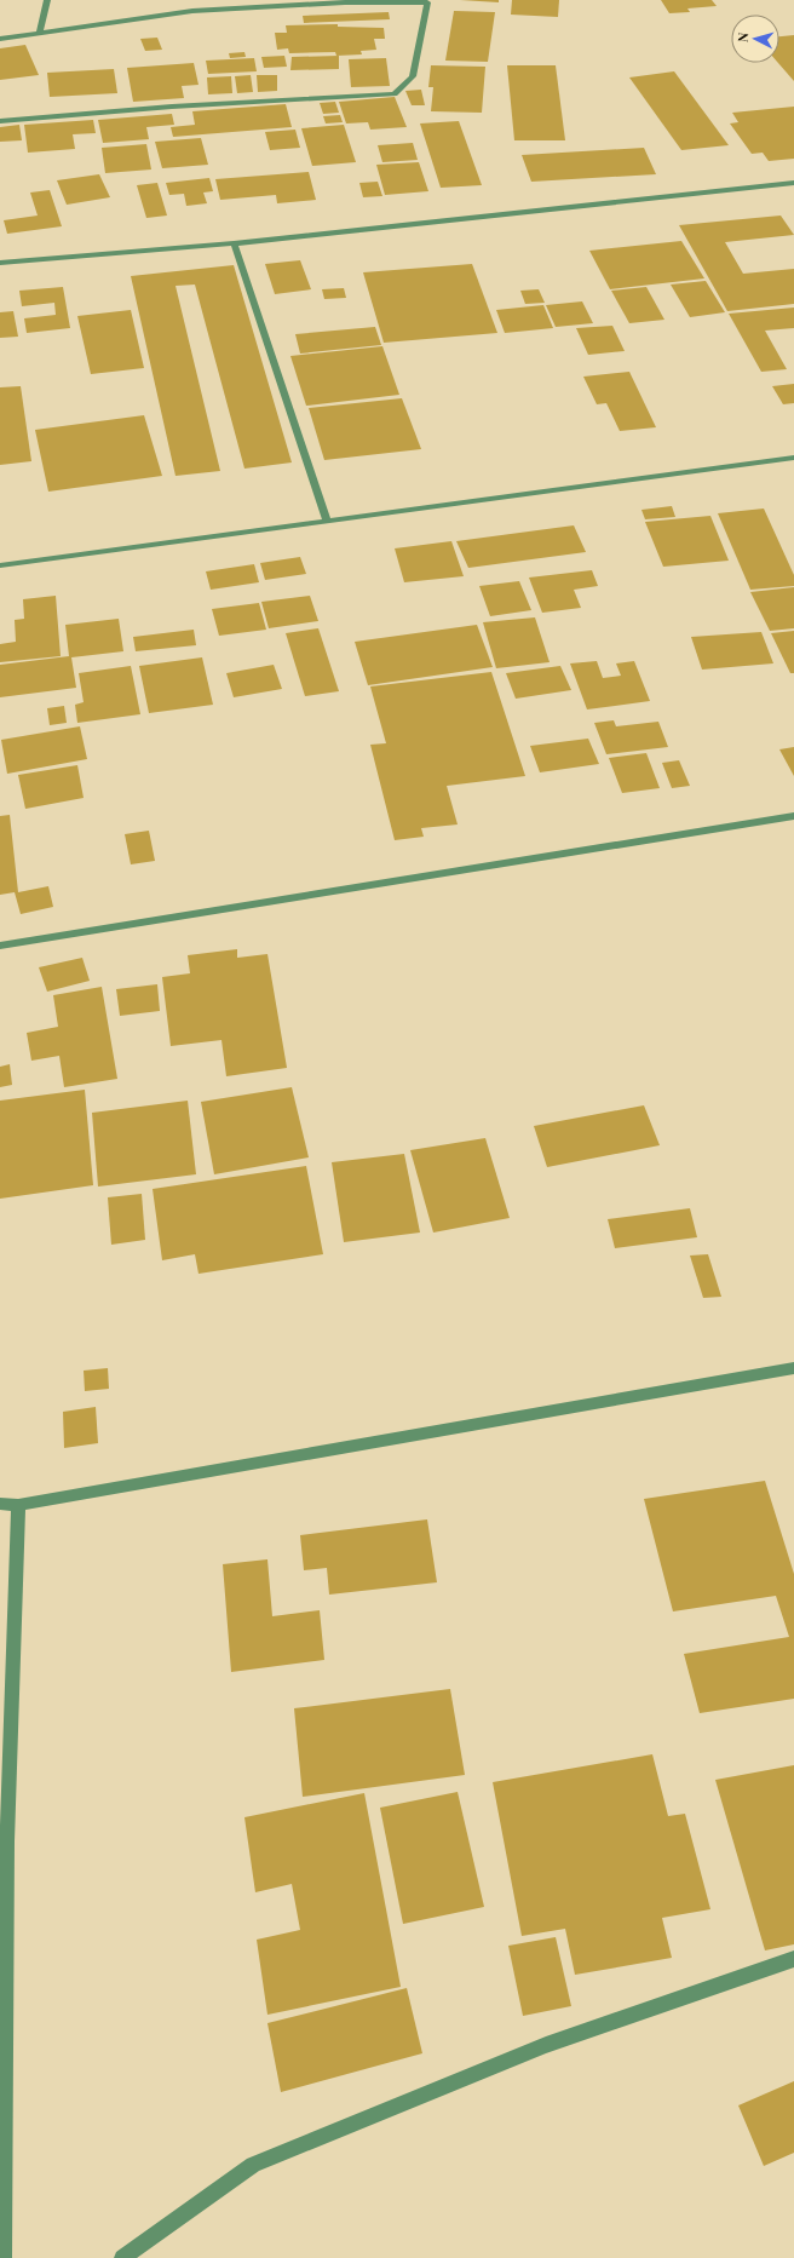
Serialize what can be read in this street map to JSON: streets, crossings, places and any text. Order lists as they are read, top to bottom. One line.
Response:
{"north":"left"}
